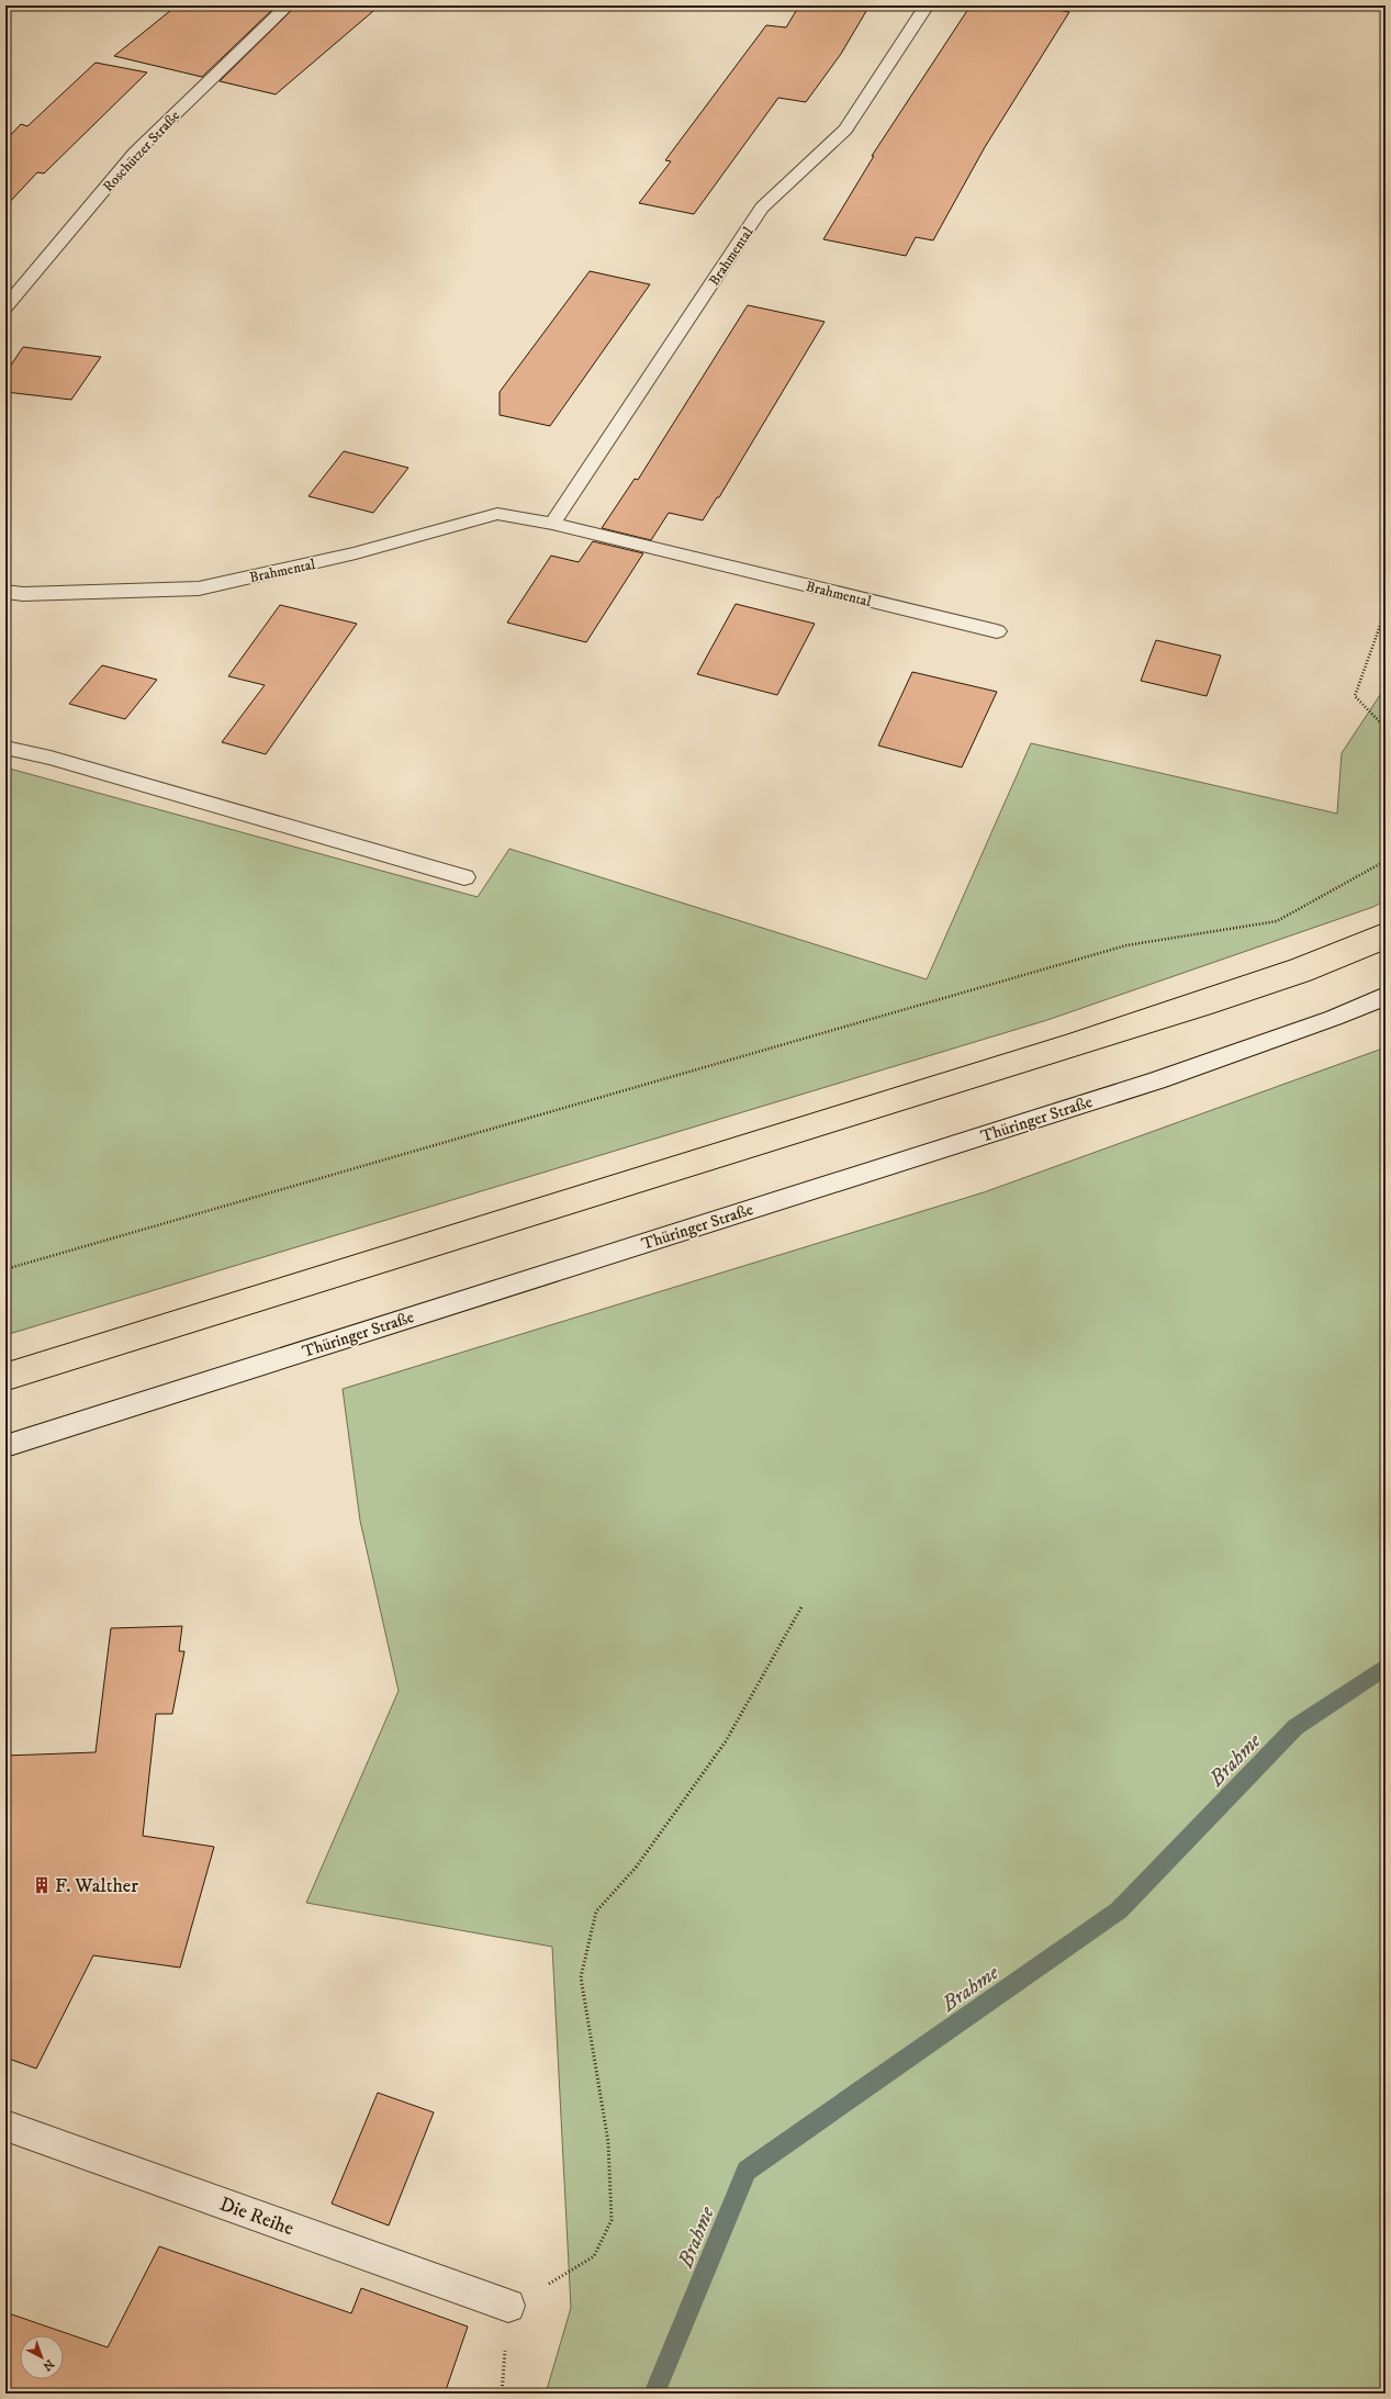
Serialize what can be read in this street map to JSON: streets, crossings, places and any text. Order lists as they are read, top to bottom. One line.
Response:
{"streets":{"street":["Roschützer Straße","Brahmental","Thüringer Straße","Die Reihe"]},"water":["Brahme"],"places":{"building":["F. Walther"]},"north":"bottom right"}
